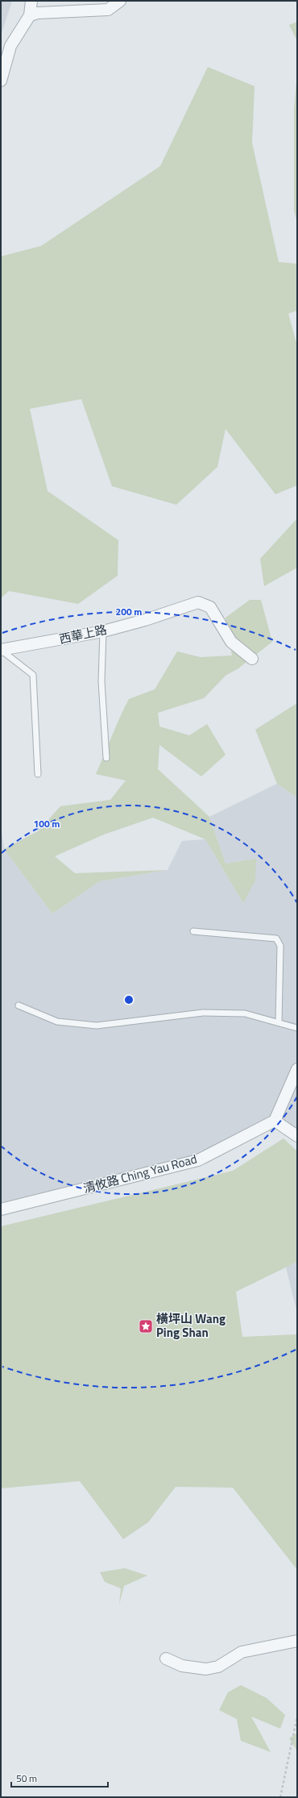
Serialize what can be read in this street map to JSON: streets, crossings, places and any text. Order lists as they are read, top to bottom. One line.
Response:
{"streets":{"street":["西華上路","清攸路 Ching Yau Road"]},"places":{"place":["橫坪山 Wang Ping Shan"]},"scale_bar":"50 m","rings":["200 m","100 m"]}
